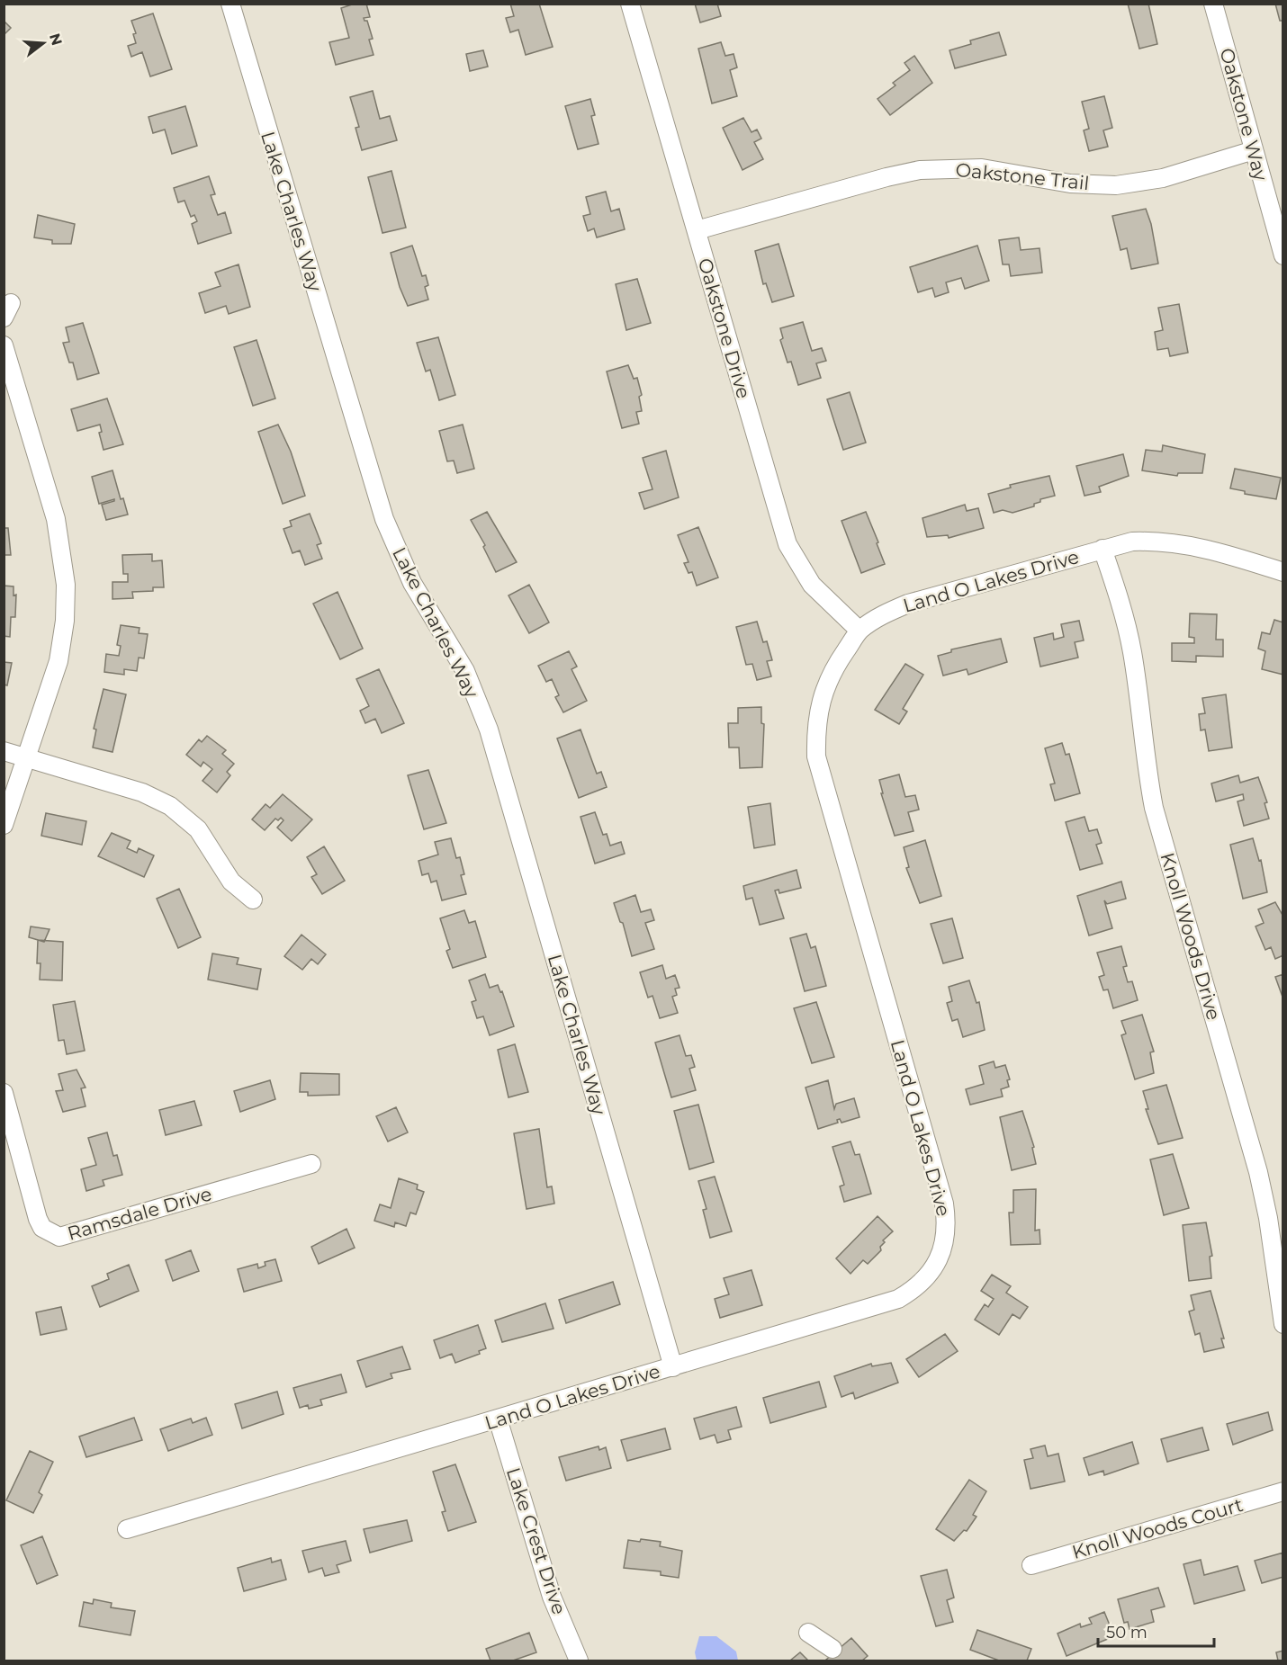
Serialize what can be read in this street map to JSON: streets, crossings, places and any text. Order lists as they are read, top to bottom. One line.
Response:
{"streets":{"street":["Oakstone Way","Oakstone Trail","Lake Charles Way","Oakstone Drive","Land O Lakes Drive","Knoll Woods Drive","Ramsdale Drive","Knoll Woods Court","Lake Crest Drive"]},"crossings":[["Oakstone Way","Oakstone Trail"],["Oakstone Trail","Oakstone Drive"],["Lake Charles Way","Land O Lakes Drive"],["Oakstone Drive","Land O Lakes Drive"],["Land O Lakes Drive","Knoll Woods Drive"],["Land O Lakes Drive","Lake Crest Drive"]],"scale_bar":"50 m","north":"right"}
